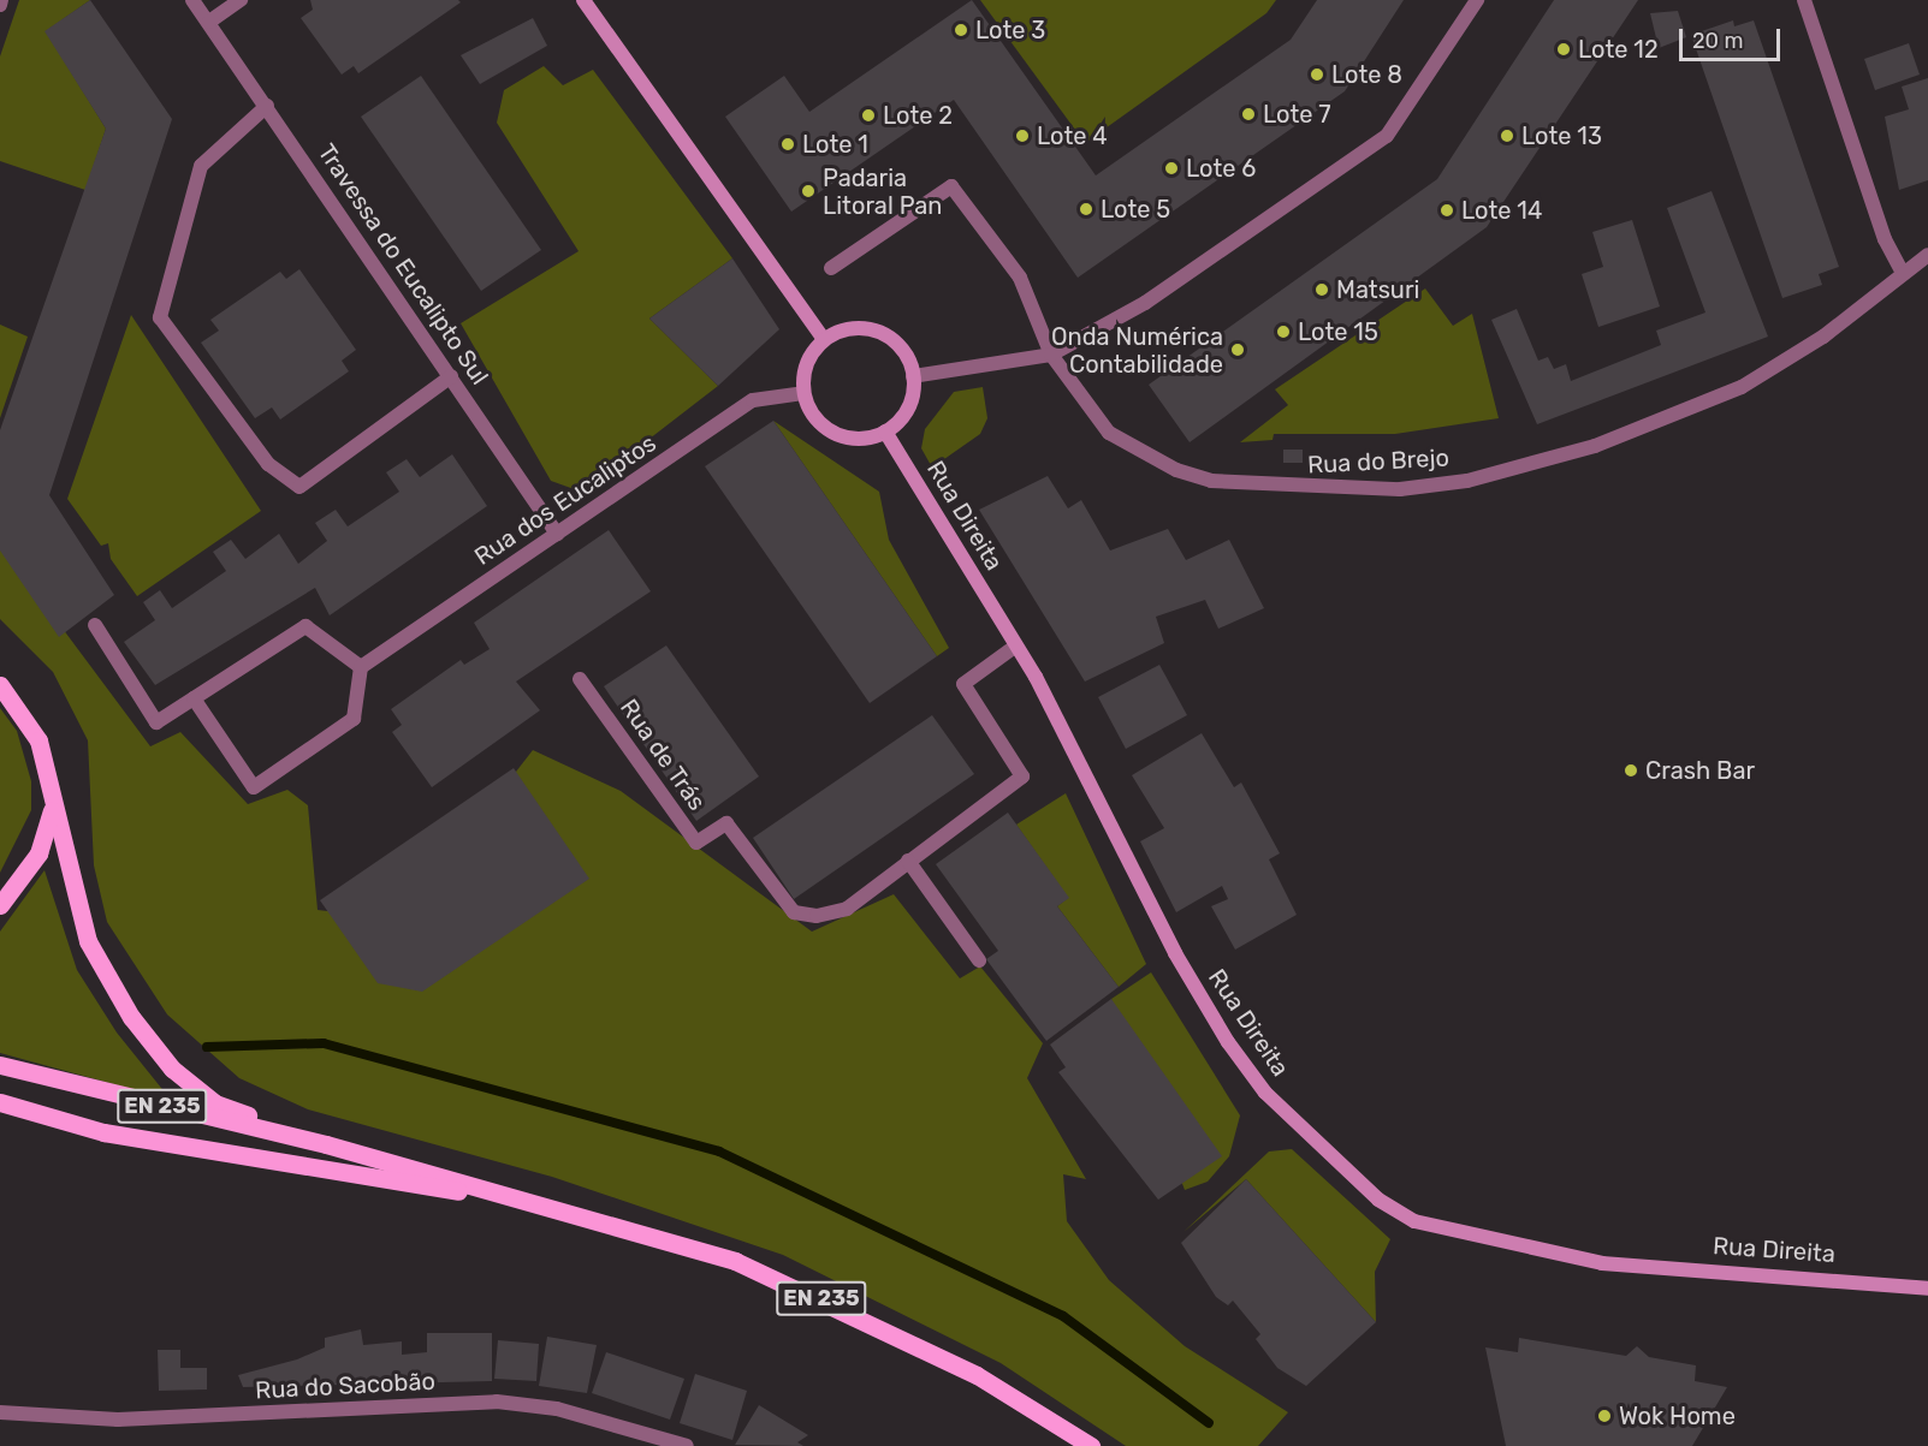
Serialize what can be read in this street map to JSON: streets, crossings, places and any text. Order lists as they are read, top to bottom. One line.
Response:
{"streets":{"main road":["Rua Direita","EN 235"],"street":["Travessa do Eucalipto Sul","Rua do Brejo","Rua dos Eucaliptos","Rua de Trás","Rua do Sacobão"]},"crossings":[["Travessa do Eucalipto Sul","Rua dos Eucaliptos"],["Rua dos Eucaliptos","Rua Direita"],["Rua Direita","Rua de Trás"]],"places":["Lote 3","Lote 12","Lote 8","Lote 7","Lote 2","Lote 4","Lote 13","Lote 1","Lote 6","Padaria Litoral Pan","Lote 5","Lote 14","Matsuri","Lote 15","Onda Numérica Contabilidade","Crash Bar","Wok Home"],"scale_bar":"20 m"}
